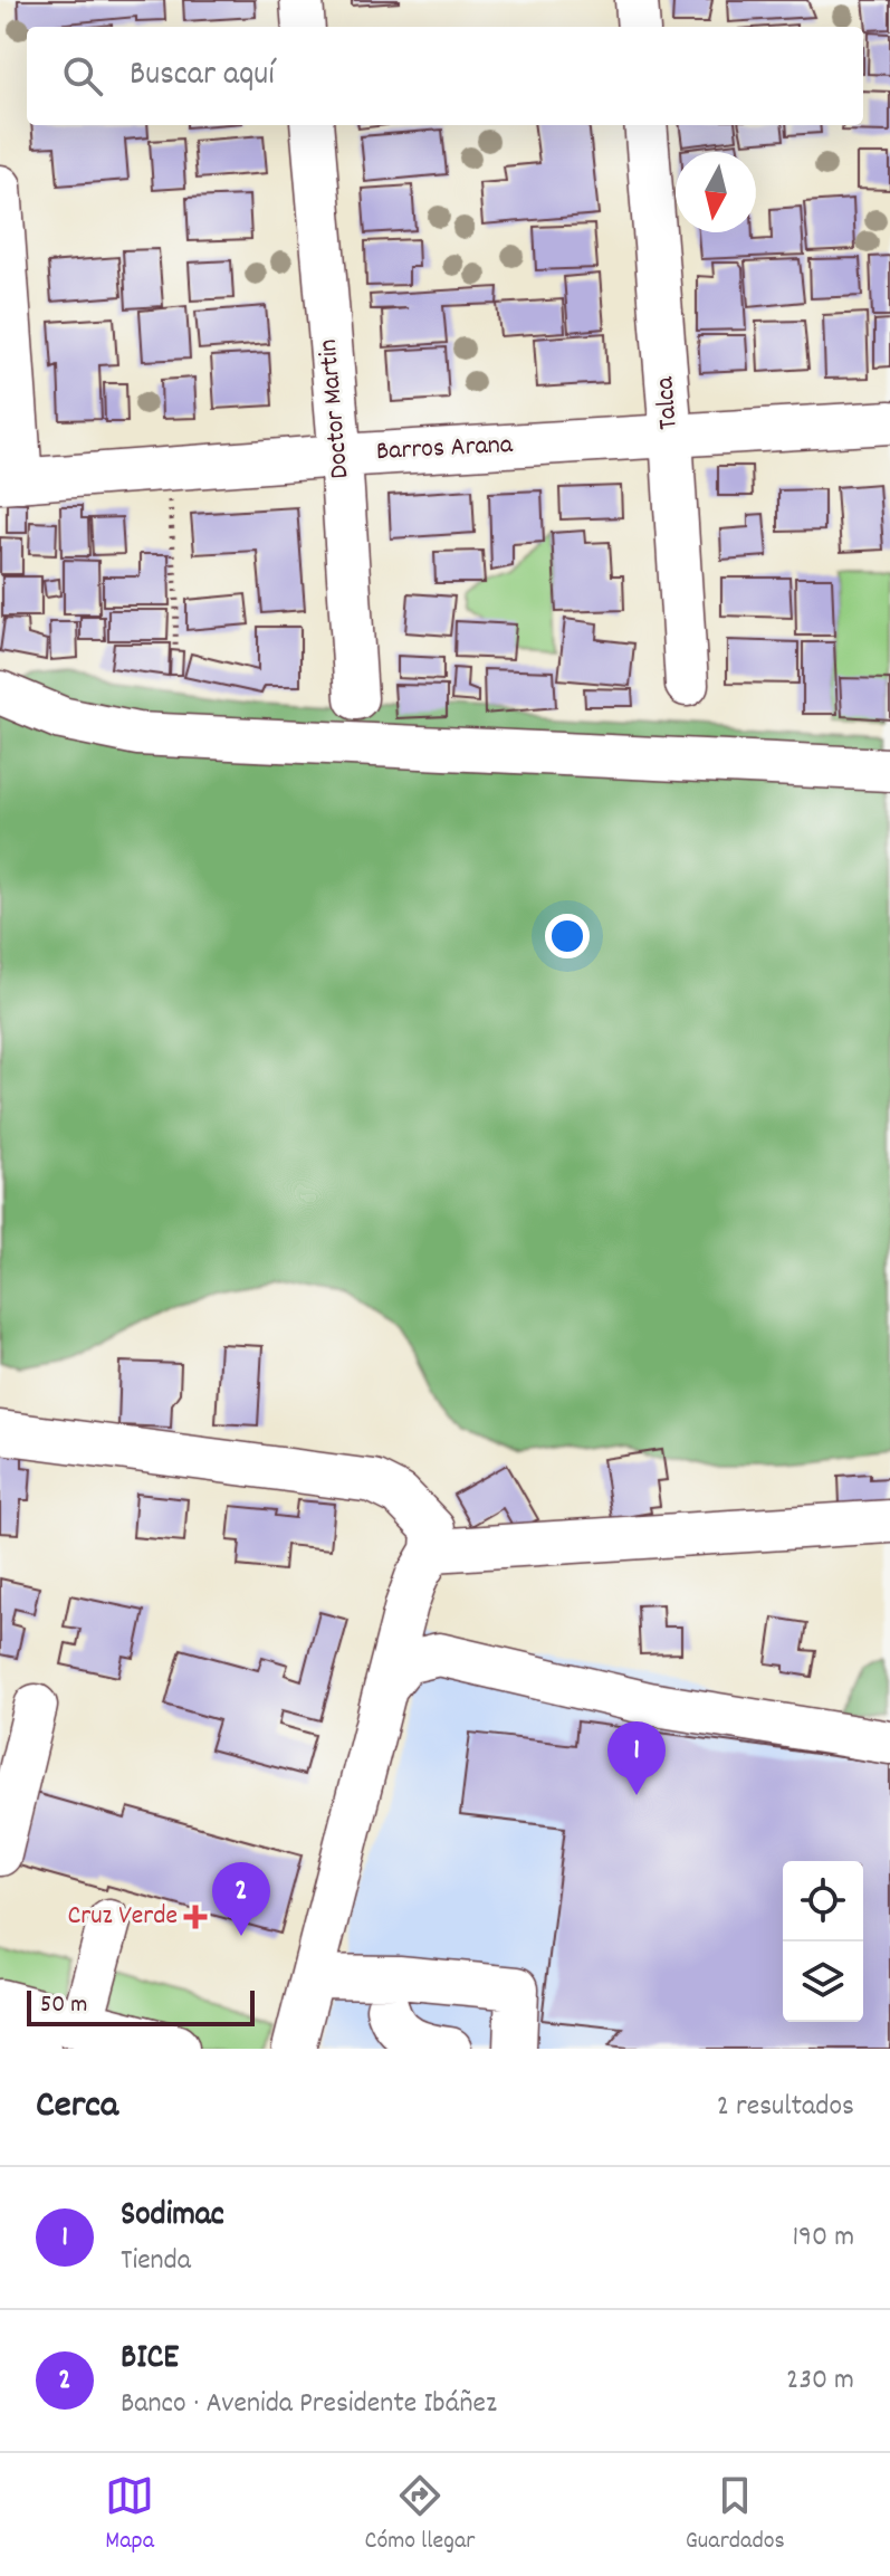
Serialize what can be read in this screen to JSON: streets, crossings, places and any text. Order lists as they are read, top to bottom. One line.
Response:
{"streets":{"street":["Talca","Doctor Martin","Barros Arana"]},"crossings":[["Talca","Barros Arana"],["Doctor Martin","Barros Arana"]],"places":{"health":["Cruz Verde"]},"scale_bar":"50 m","north":"bottom","page":{"search":"Buscar aquí","pins":["1","2"],"scale":"50 m","heading":["Cerca","2 resultados"],"list":[{"mark":"1","name":"Sodimac","note":"Tienda","value":"190 m"},{"mark":"2","name":"BICE","note":"Banco · Avenida Presidente Ibáñez","value":"230 m"}],"nav":["Mapa","Cómo llegar","Guardados"]}}
